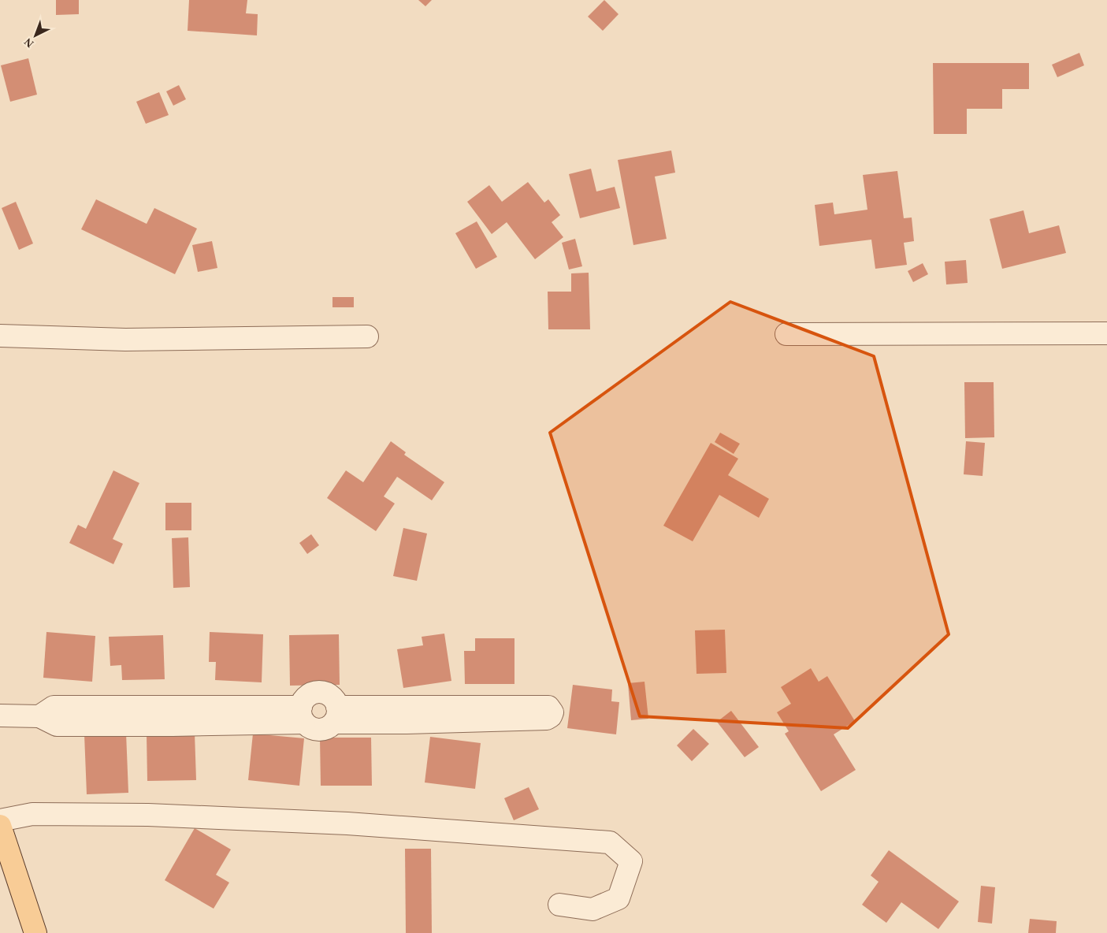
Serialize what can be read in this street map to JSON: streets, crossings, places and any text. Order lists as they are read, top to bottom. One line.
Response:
{"north":"bottom left"}
